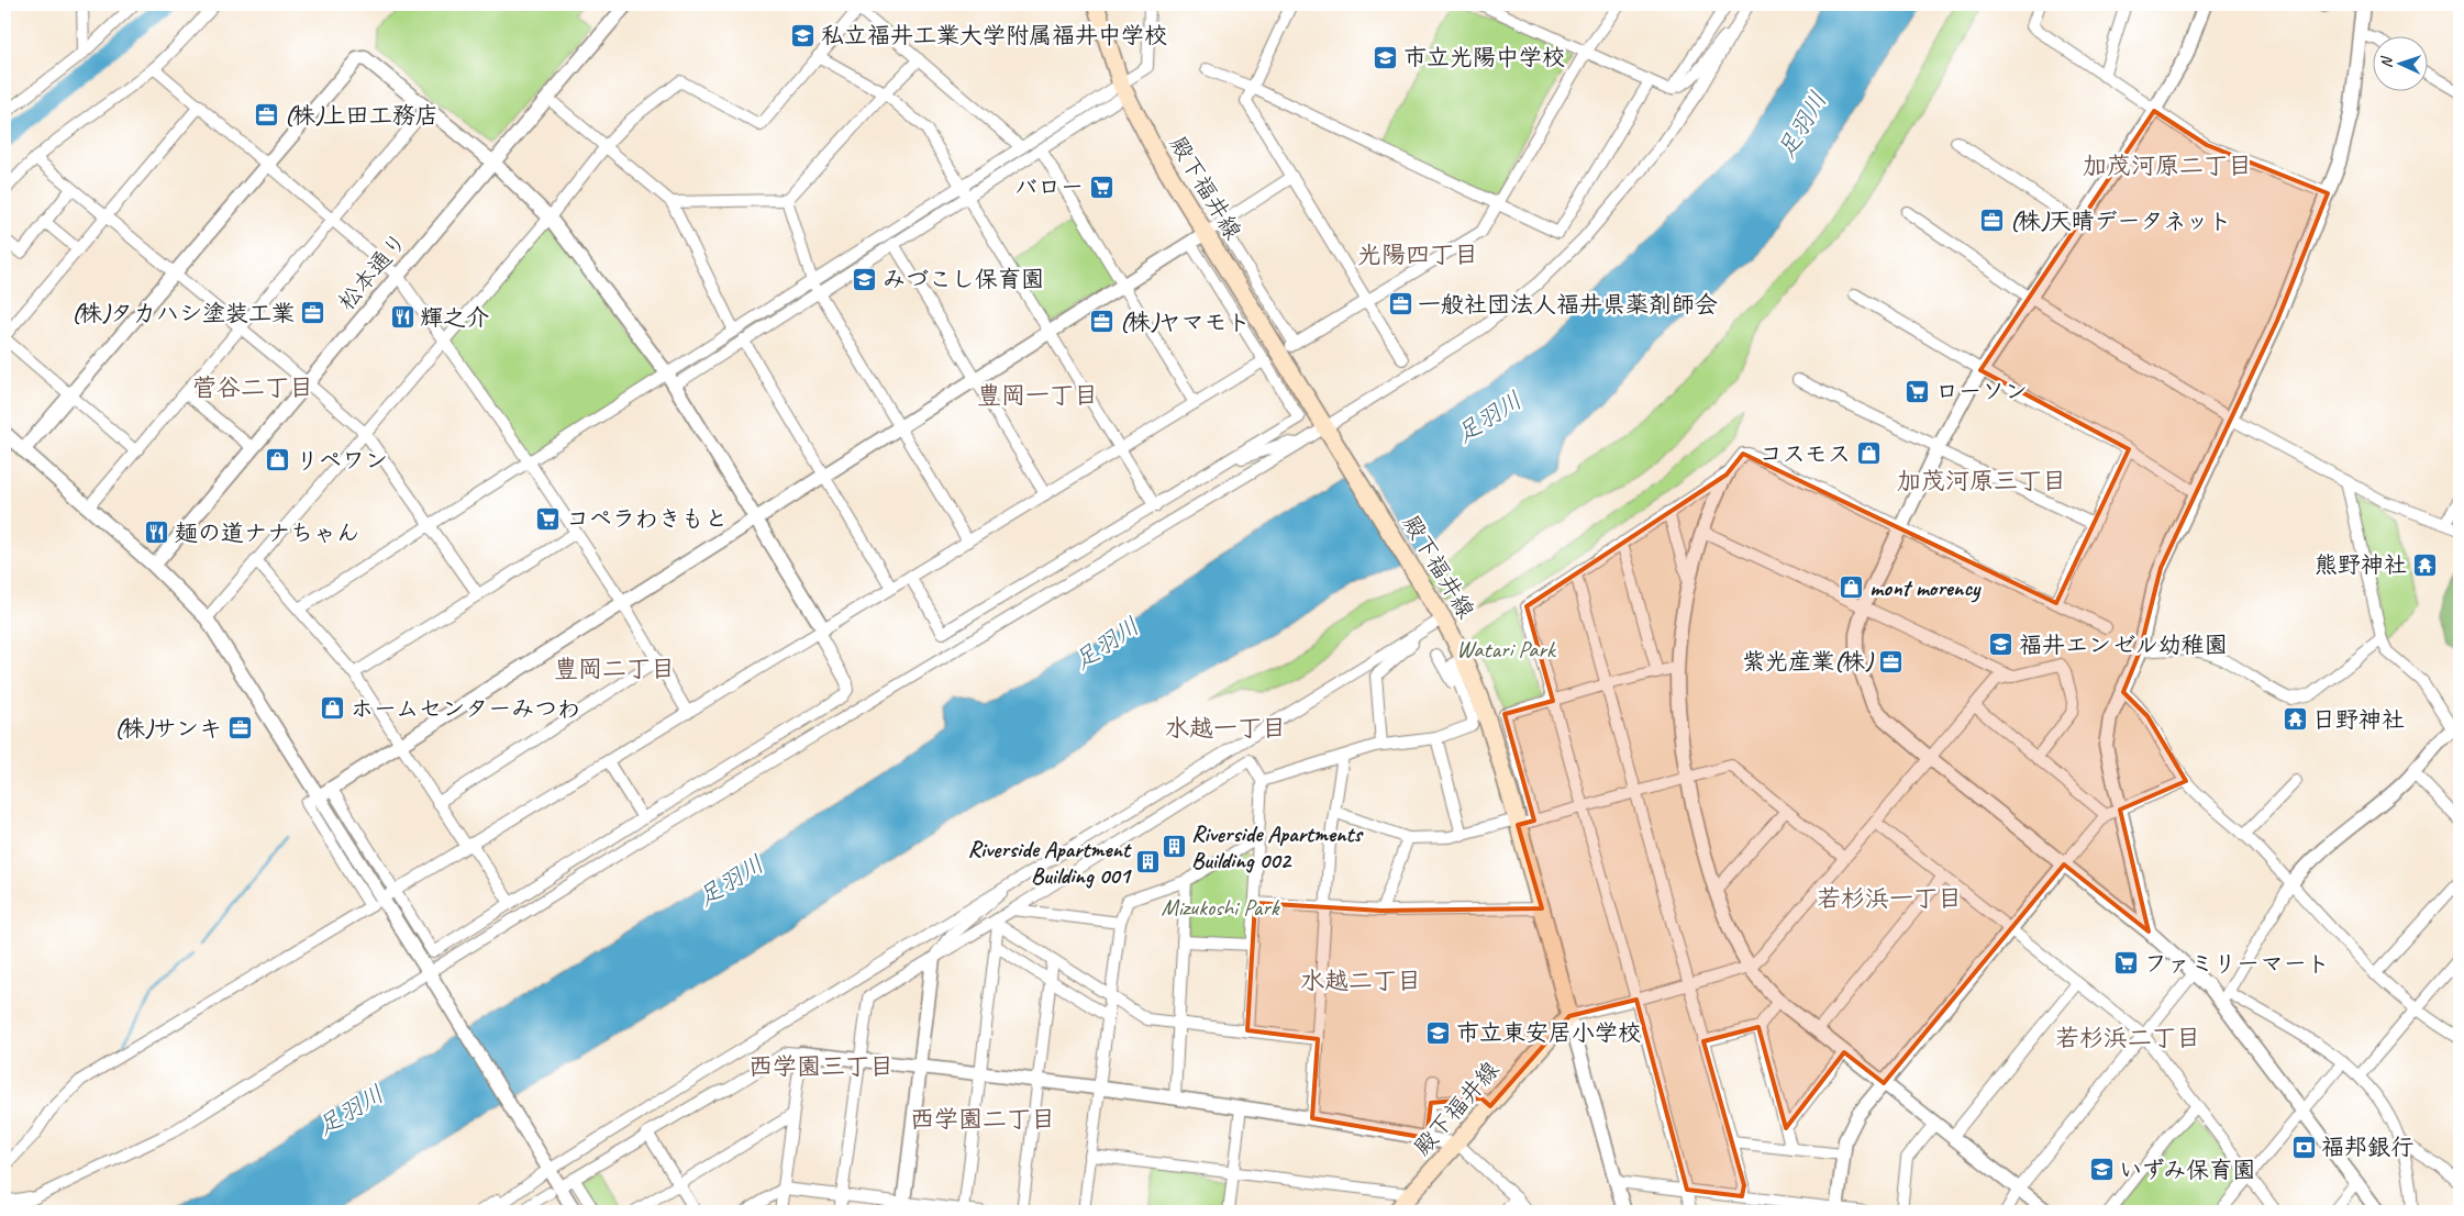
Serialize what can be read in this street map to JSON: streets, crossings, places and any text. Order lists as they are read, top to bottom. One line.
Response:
{"streets":{"main road":["殿下福井線"],"street":["松本通り"]},"districts":["加茂河原二丁目","光陽四丁目","菅谷二丁目","豊岡一丁目","加茂河原三丁目","豊岡二丁目","水越一丁目","若杉浜一丁目","水越二丁目","若杉浜二丁目","西学園三丁目","西学園二丁目"],"water":["足羽川"],"parks":["Watari Park","Mizukoshi Park"],"places":{"school or university":["私立福井工業大学附属福井中学校","市立光陽中学校","みづこし保育園","福井エンゼル幼稚園","市立東安居小学校","いずみ保育園"],"office":["(株)上田工務店","(株)天晴データネット","一般社団法人福井県薬剤師会","(株)タカハシ塗装工業","(株)ヤマモト","紫光産業(株)","(株)サンキ"],"supermarket":["バロー","ローソン","コペラわきもと","ファミリーマート"],"restaurant":["輝之介","麺の道ナナちゃん"],"shop":["コスモス","リペワン","mont morency","ホームセンターみつわ"],"temple":["熊野神社","日野神社"],"building":["Riverside Apartments Building 002","Riverside Apartment Building 001"],"bank":["福邦銀行"]},"north":"left"}
